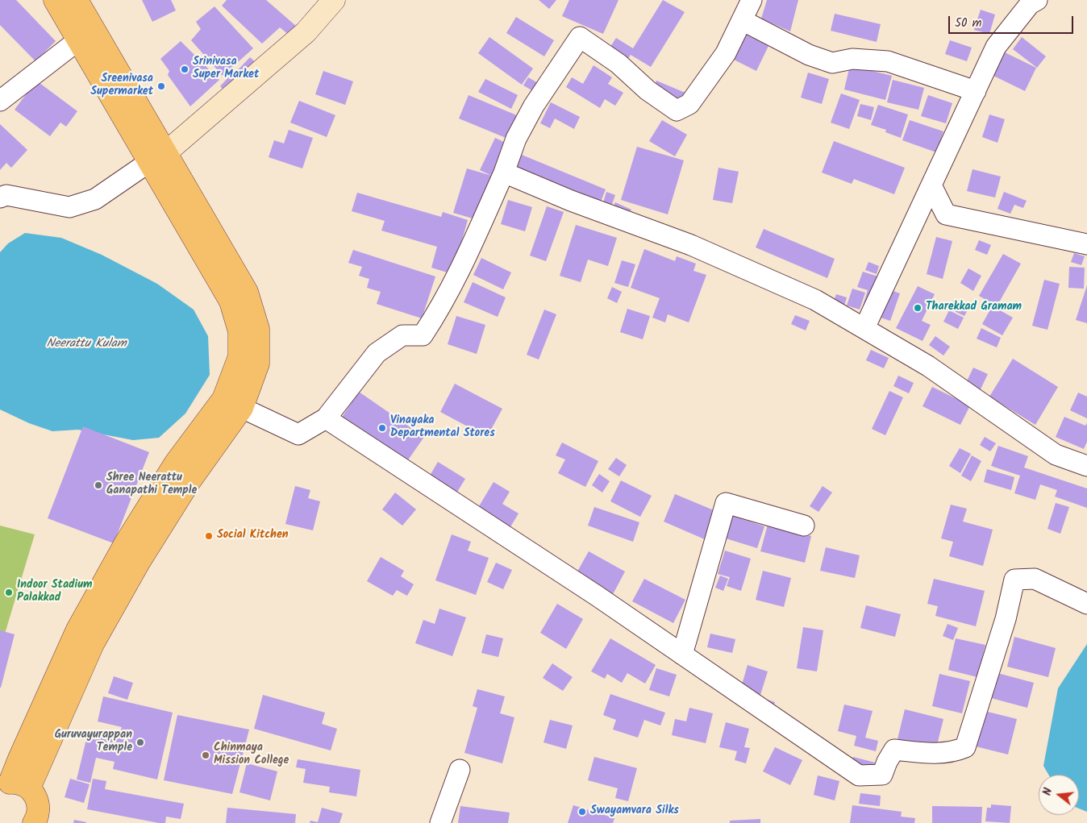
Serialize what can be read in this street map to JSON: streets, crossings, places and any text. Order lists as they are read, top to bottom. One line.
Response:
{"water":["Neerattu Kulam"],"places":["Srinivasa Super Market","Sreenivasa Supermarket","Tharekkad Gramam","Vinayaka Departmental Stores","Shree Neerattu Ganapathi Temple","Social Kitchen","Indoor Stadium Palakkad","Guruvayurappan Temple","Chinmaya Mission College","Swayamvara Silks"],"scale_bar":"50 m","north":"left"}
